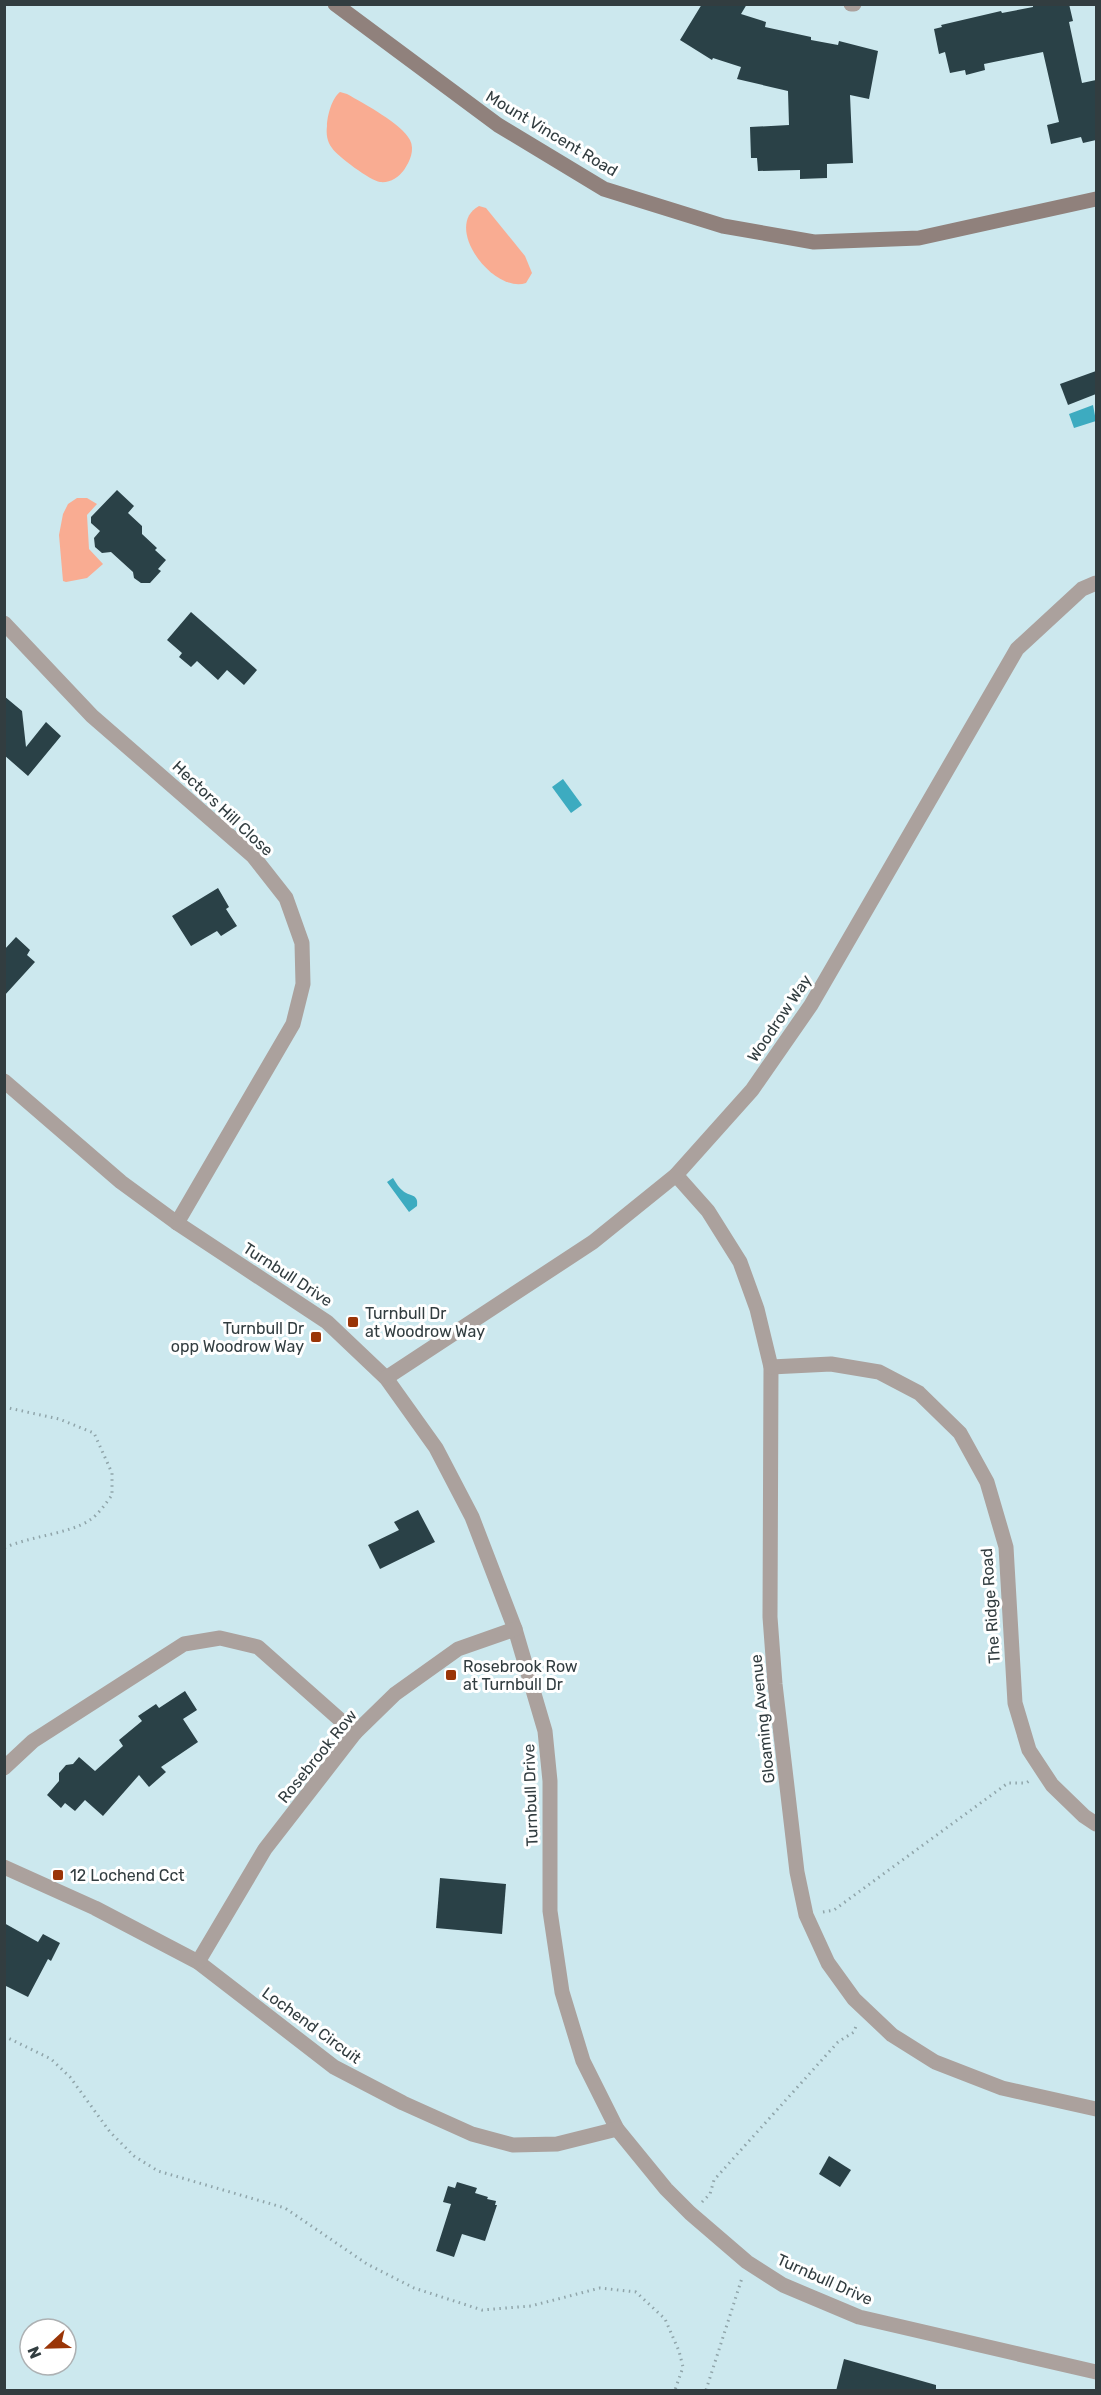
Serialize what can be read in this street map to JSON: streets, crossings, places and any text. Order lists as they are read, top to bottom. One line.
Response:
{"streets":{"main road":["Mount Vincent Road"],"street":["Hectors Hill Close","Woodrow Way","Turnbull Drive","The Ridge Road","Gloaming Avenue","Rosebrook Row","Lochend Circuit"]},"crossings":[["Hectors Hill Close","Turnbull Drive"],["Woodrow Way","Turnbull Drive"],["Woodrow Way","Gloaming Avenue"],["Turnbull Drive","Rosebrook Row"],["Turnbull Drive","Lochend Circuit"],["The Ridge Road","Gloaming Avenue"],["Rosebrook Row","Lochend Circuit"]],"places":{"transit":["Turnbull Dr at Woodrow Way","Turnbull Dr opp Woodrow Way","Rosebrook Row at Turnbull Dr","12 Lochend Cct"]},"north":"left"}
